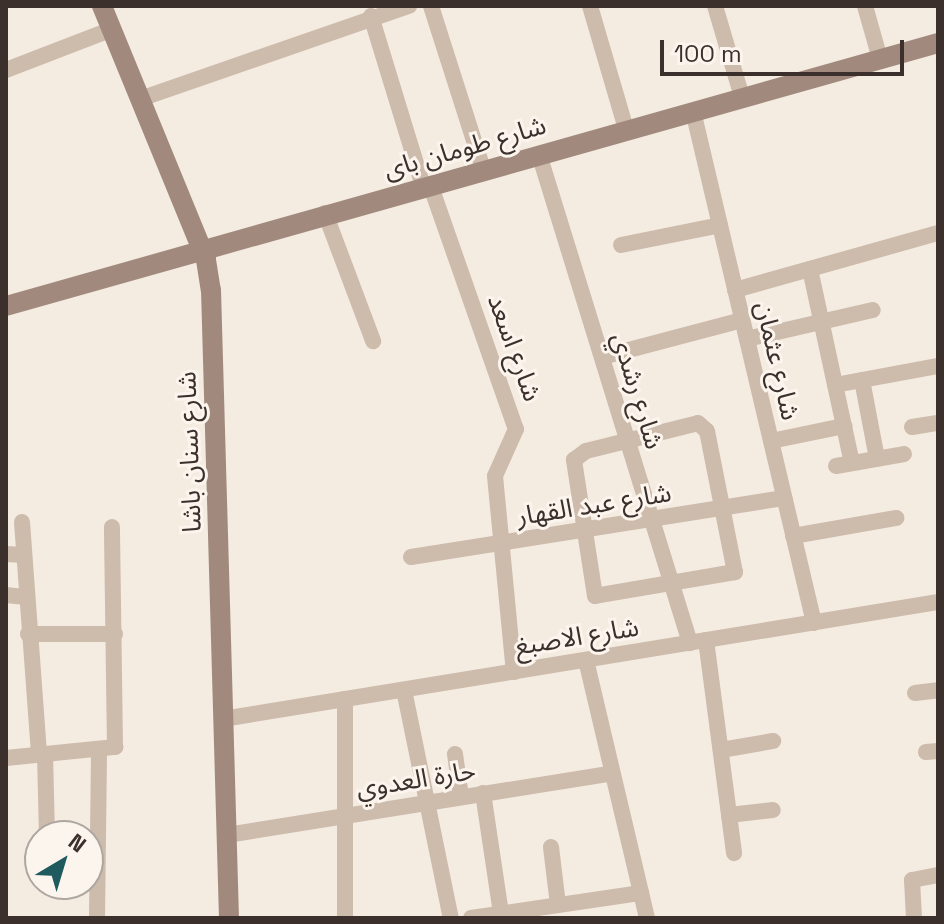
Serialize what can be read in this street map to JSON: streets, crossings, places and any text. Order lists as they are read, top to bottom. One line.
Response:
{"streets":{"street":["شارع طومان باى","شارع اسعد","شارع عثمان","شارع رشدي","شارع سنان باشا","شارع عبد القهار","شارع الاصبغ","حارة العدوي"]},"crossings":[["شارع طومان باى","شارع اسعد"],["شارع طومان باى","شارع عثمان"],["شارع طومان باى","شارع رشدي"],["شارع طومان باى","شارع سنان باشا"],["شارع اسعد","شارع عبد القهار"],["شارع اسعد","شارع الاصبغ"],["شارع عثمان","شارع عبد القهار"],["شارع عثمان","شارع الاصبغ"],["شارع رشدي","شارع عبد القهار"],["شارع رشدي","شارع الاصبغ"],["شارع سنان باشا","شارع الاصبغ"],["شارع سنان باشا","حارة العدوي"]],"scale_bar":"100 m","north":"top right"}
